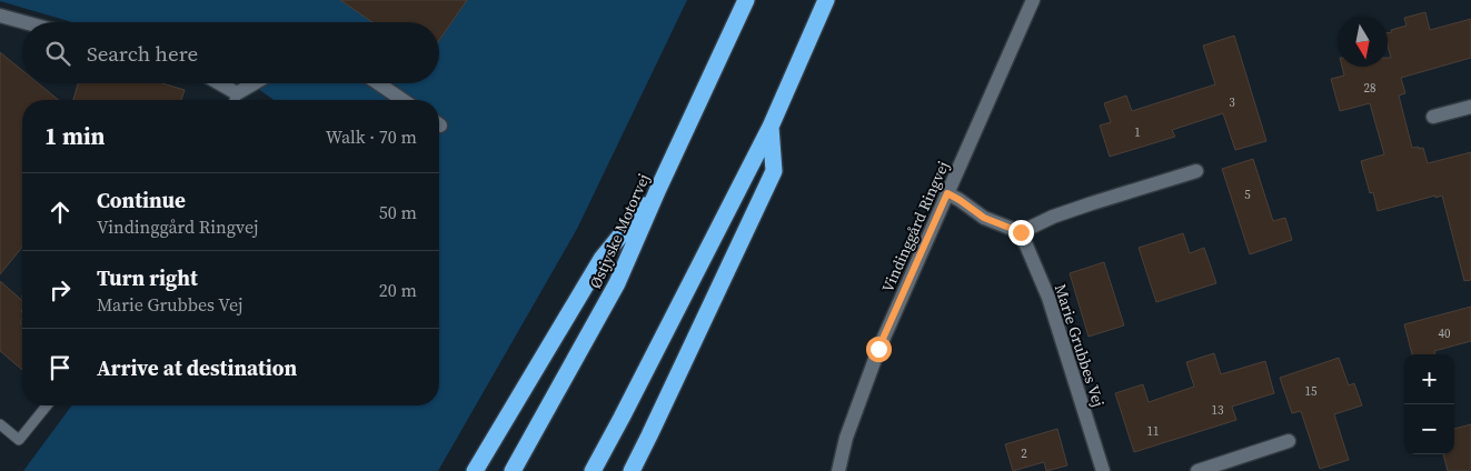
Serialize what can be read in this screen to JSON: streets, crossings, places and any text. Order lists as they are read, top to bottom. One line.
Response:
{"streets":{"highway":["Østjyske Motorvej"],"street":["Vindinggård Ringvej","Marie Grubbes Vej"]},"house_numbers":["28","3","1","5","40","15","13","11","2"],"north":"bottom","page":{"search":"Search here","heading":["1 min","Walk · 70 m"],"list":[["Continue","Vindinggård Ringvej","50 m"],["Turn right","Marie Grubbes Vej","20 m"],"Arrive at destination"],"map_buttons":["+","−"]}}
